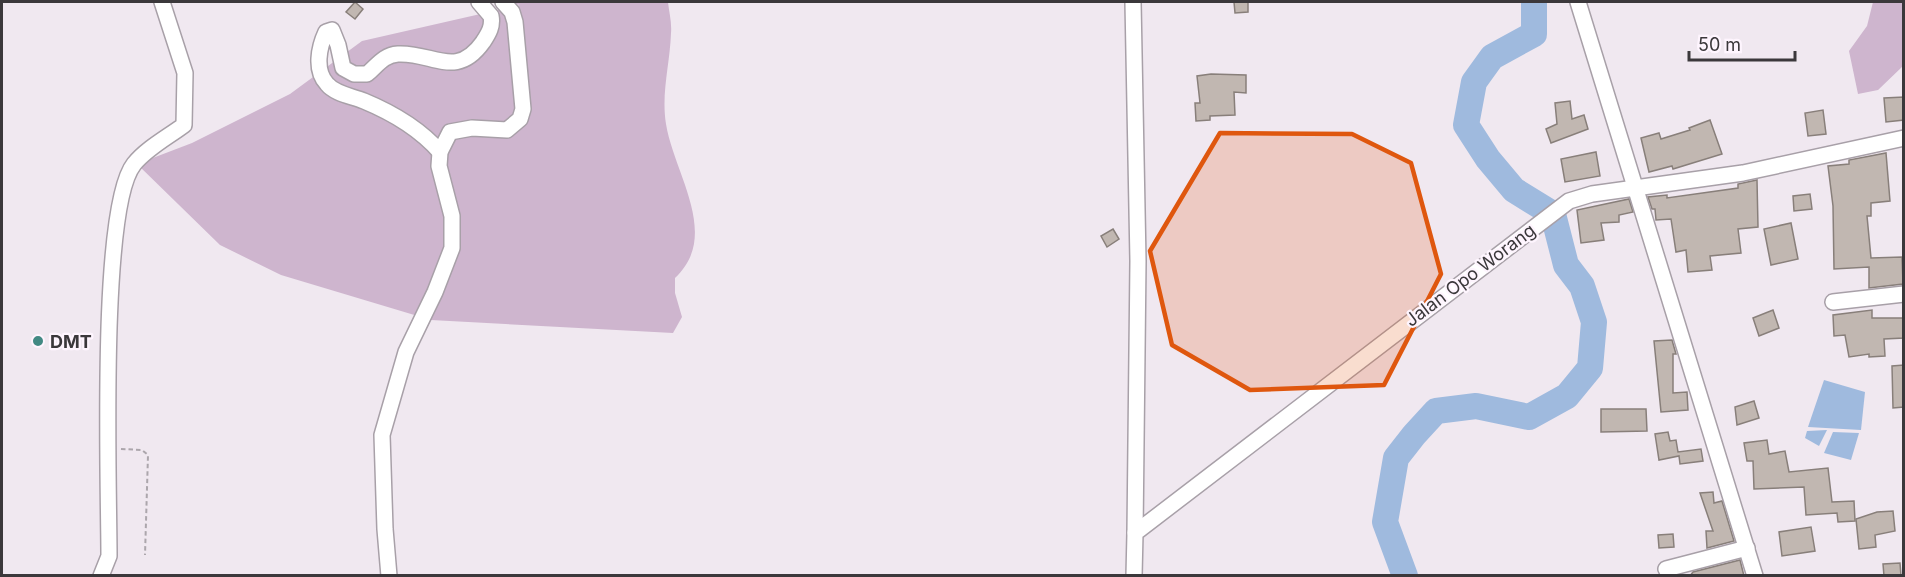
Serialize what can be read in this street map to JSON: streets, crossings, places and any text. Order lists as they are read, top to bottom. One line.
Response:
{"streets":{"street":["Jalan Opo Worang"]},"places":["DMT"],"scale_bar":"50 m"}
